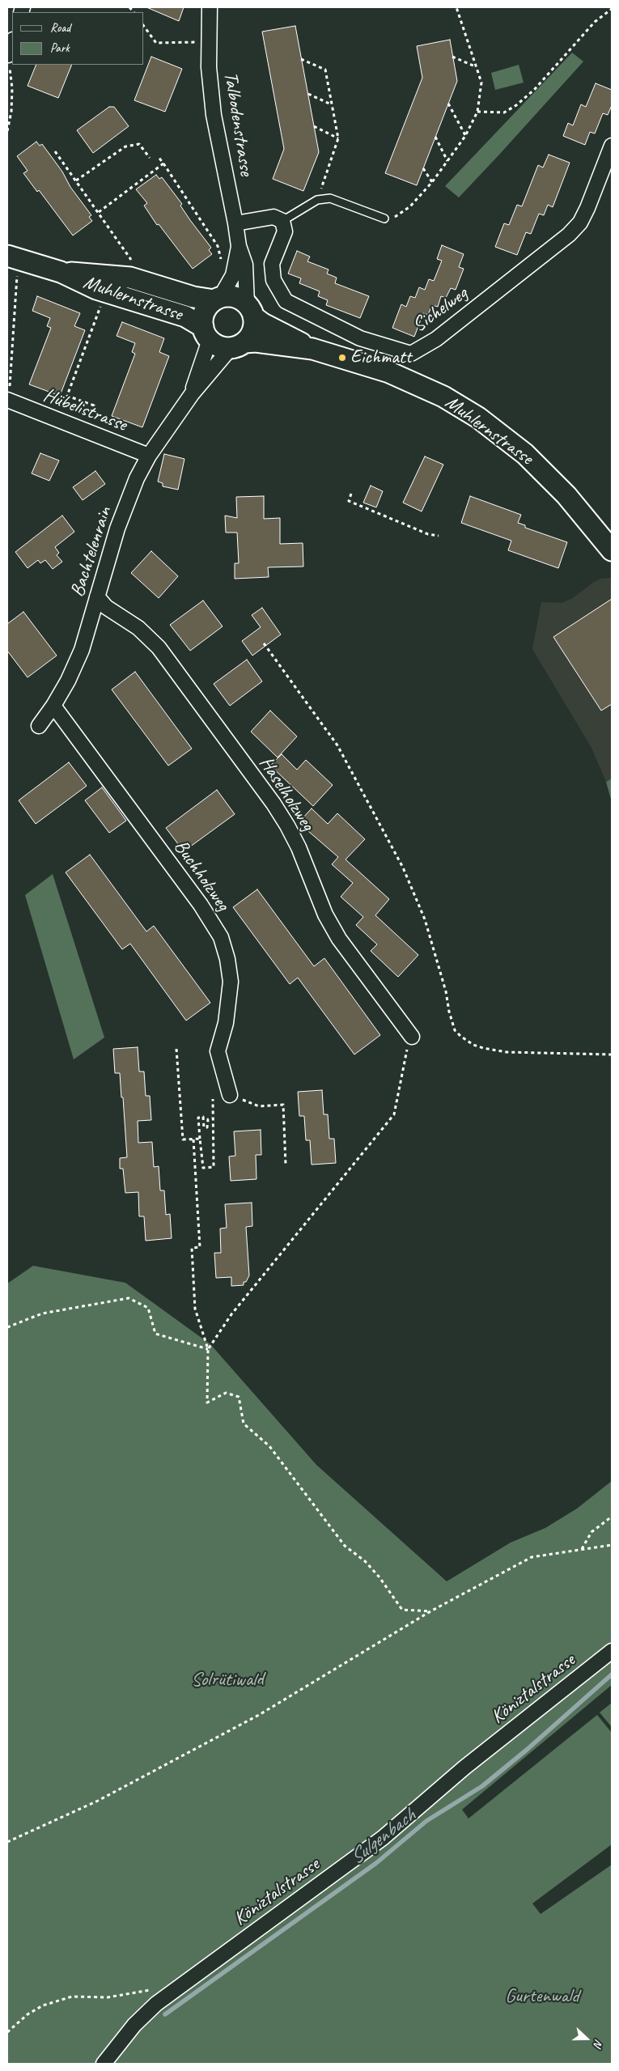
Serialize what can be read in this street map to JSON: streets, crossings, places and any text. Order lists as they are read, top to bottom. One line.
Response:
{"streets":{"street":["Talbodenstrasse","Muhlernstrasse","Sichelweg","Hübelistrasse","Bachtelenrain","Haselholzweg","Buchholzweg","Köniztalstrasse"]},"crossings":[["Talbodenstrasse","Muhlernstrasse"],["Talbodenstrasse","Bachtelenrain"],["Muhlernstrasse","Bachtelenrain"],["Hübelistrasse","Bachtelenrain"],["Bachtelenrain","Haselholzweg"],["Bachtelenrain","Buchholzweg"]],"water":["Sulgenbach"],"parks":["Solrütiwald","Gurtenwald"],"places":["Eichmatt"],"legend":["Road","Park"],"north":"right"}
